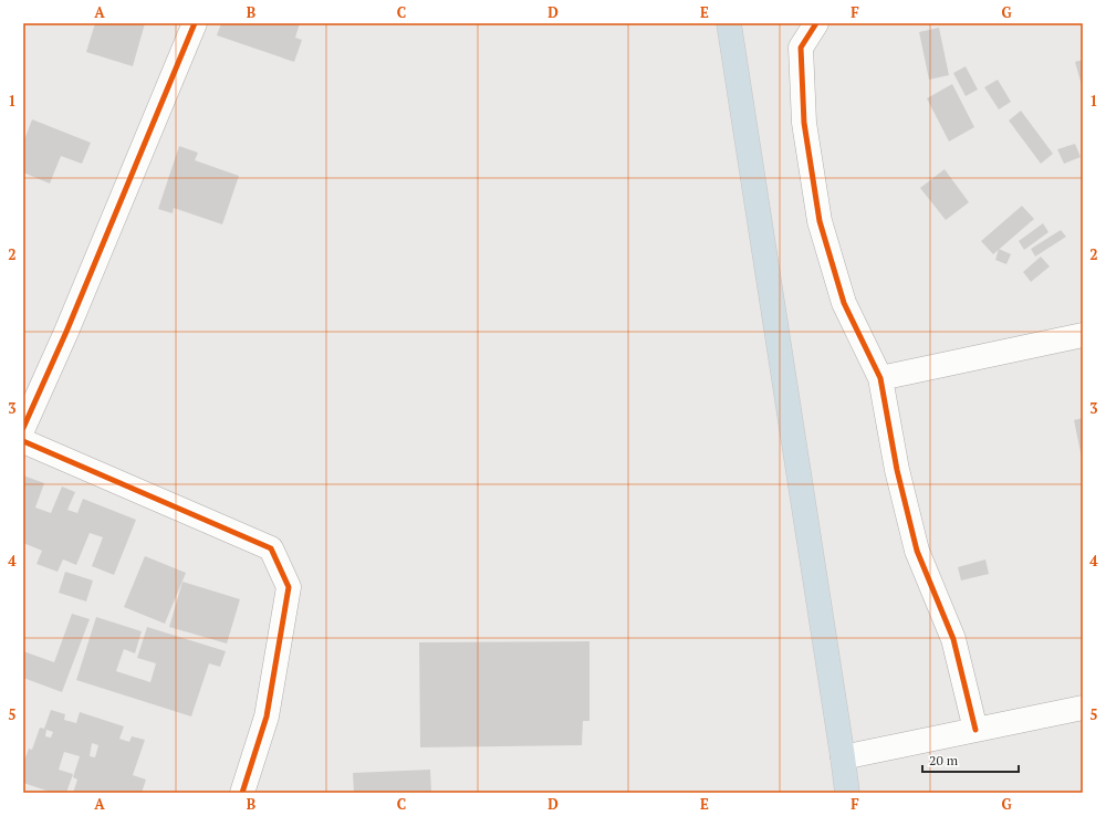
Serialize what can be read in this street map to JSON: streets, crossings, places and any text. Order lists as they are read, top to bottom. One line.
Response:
{"scale_bar":"20 m","grid":{"columns":["A","B","C","D","E","F","G"],"rows":["1","2","3","4","5"]}}
